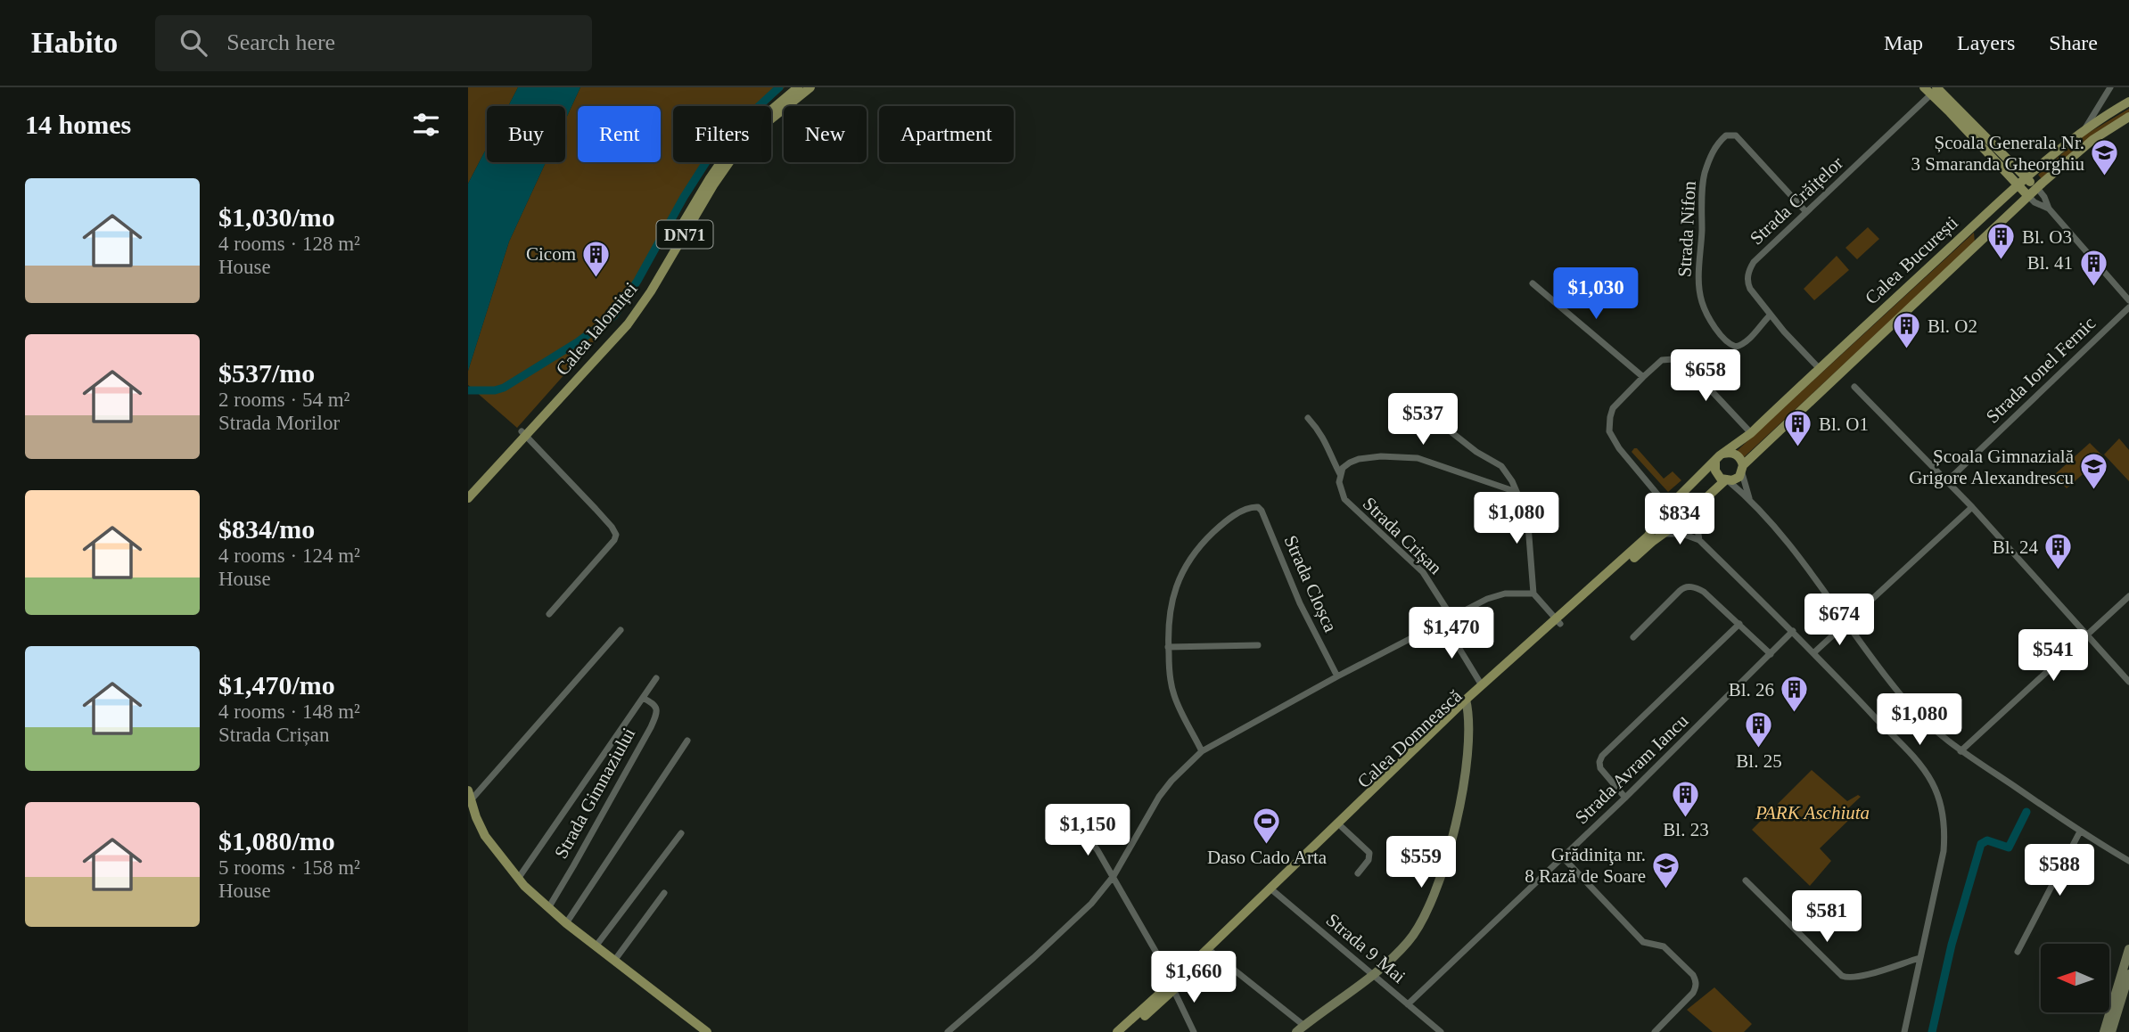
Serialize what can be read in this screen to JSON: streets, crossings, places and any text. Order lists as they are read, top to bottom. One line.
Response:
{"streets":{"main road":["DN71","Calea București","Calea Ialomiței","Calea Domnească"],"street":["Strada Crăițelor","Strada Nifon","Strada Ionel Fernic","Strada Crișan","Strada Cloșca","Strada Avram Iancu","Strada Gimnaziului","Strada 9 Mai"]},"crossings":[["Strada Crăițelor","Strada Nifon"],["Strada Crăițelor","Calea București"],["DN71","Calea Ialomiței"],["Calea București","Calea Domnească"],["Calea Domnească","Strada 9 Mai"],["Strada Avram Iancu","Strada 9 Mai"]],"parks":["PARK Aschiuta"],"places":{"school or university":["Școala Generala Nr. 3 Smaranda Gheorghiu","Școala Gimnazială Grigore Alexandrescu","Grădiniţa nr. 8 Rază de Soare"],"building":["Bl. O3","Cicom","Bl. 41","Bl. O2","Bl. O1","Bl. 24","Bl. 26","Bl. 25","Bl. 23"],"sports":["Daso Cado Arta"]},"north":"left","page":{"header":"Habito","search":"Search here","nav":["Map","Layers","Share"],"heading":"14 homes","chip":["Buy","Rent","Filters","New","Apartment"],"list":[{"name":"$1,030/mo","note":"4 rooms · 128 m² · House"},{"name":"$537/mo","note":"2 rooms · 54 m² · Strada Morilor"},{"name":"$834/mo","note":"4 rooms · 124 m² · House"},{"name":"$1,470/mo","note":"4 rooms · 148 m² · Strada Crișan"},{"name":"$1,080/mo","note":"5 rooms · 158 m² · House"}],"price":["$1,030","$658","$537","$1,080","$834","$674","$1,470","$541","$1,080","$1,150","$559","$588","$581","$1,660"]}}
